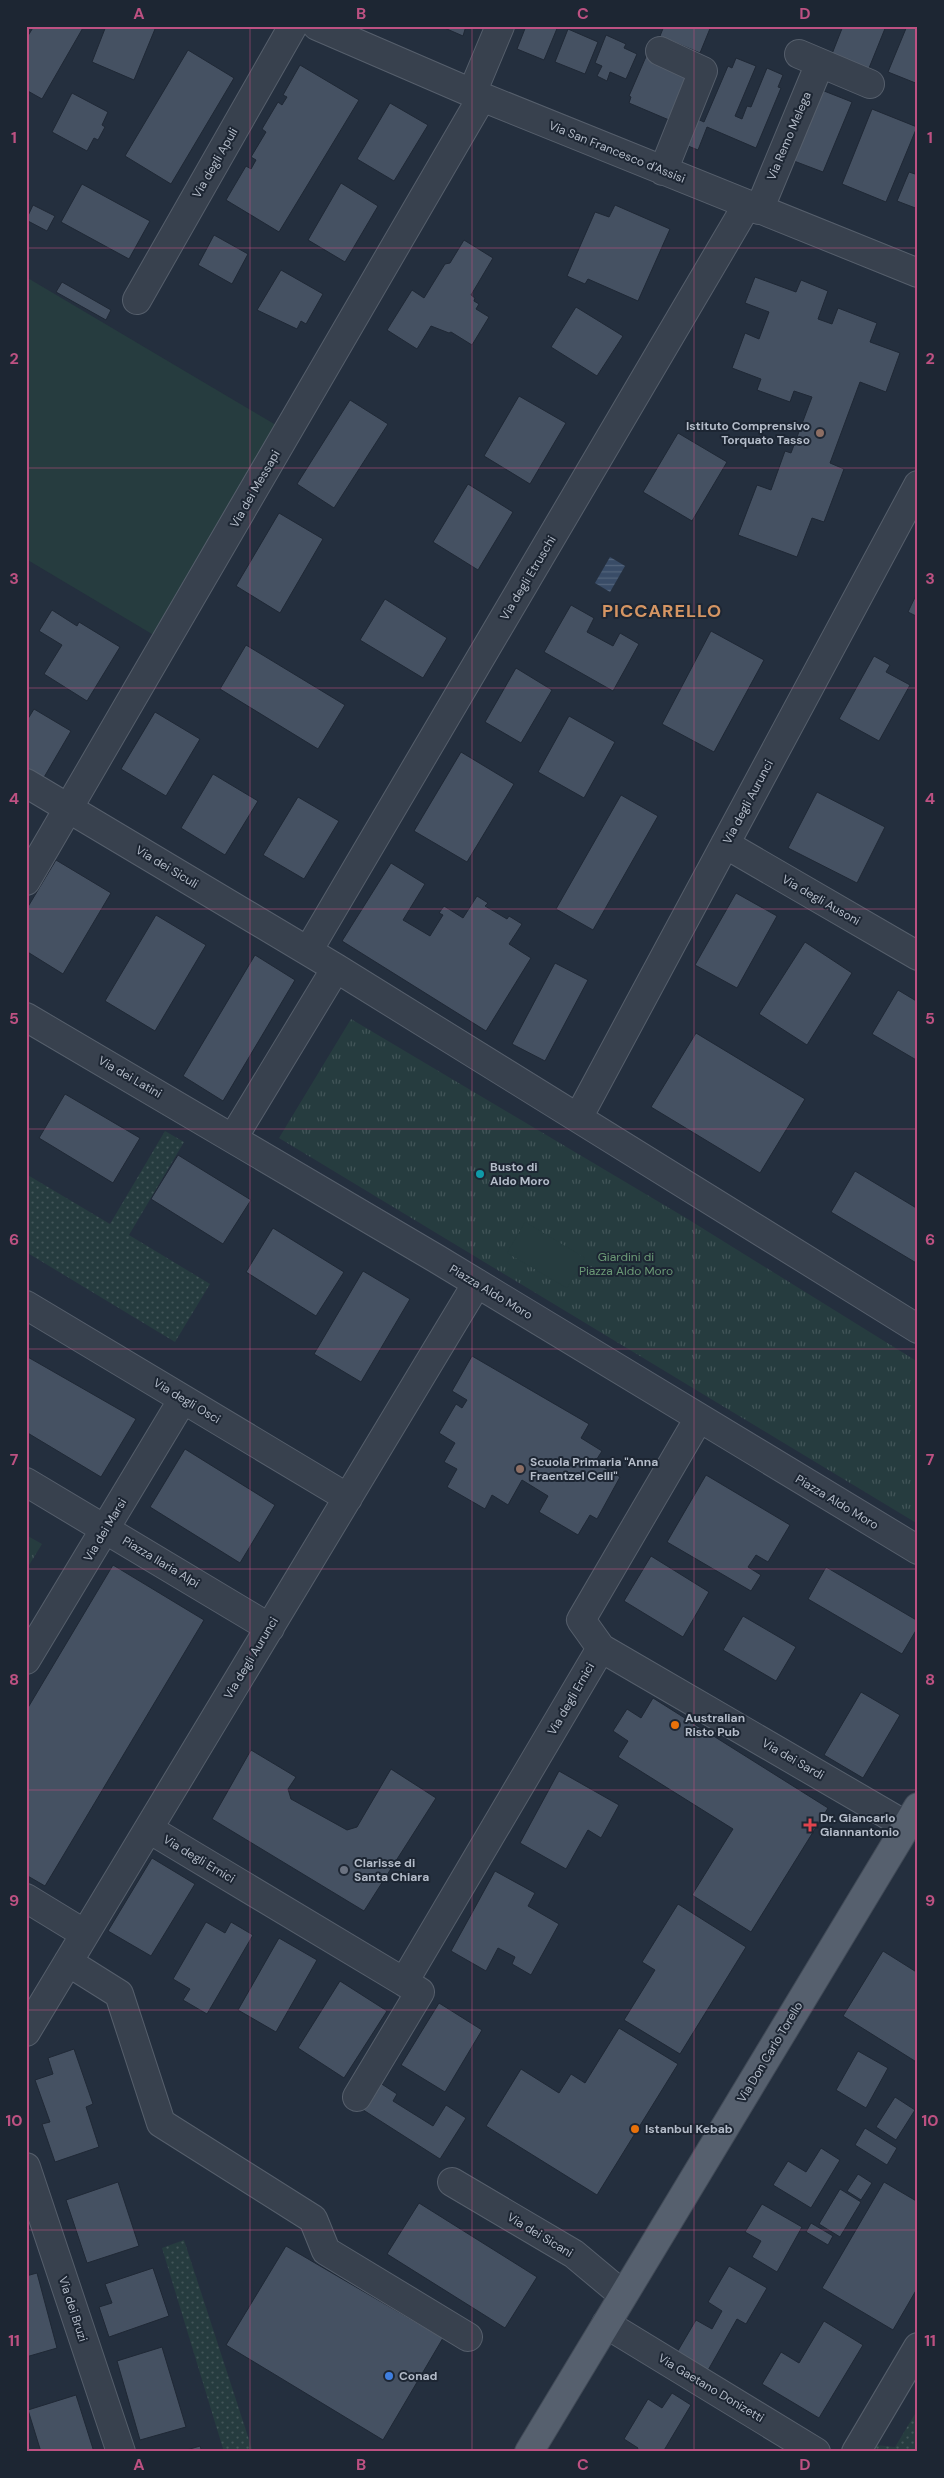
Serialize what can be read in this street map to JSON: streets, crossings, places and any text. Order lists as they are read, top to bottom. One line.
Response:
{"streets":{"main road":["Via Don Carlo Torello"],"street":["Via Remo Melega","Via San Francesco d'Assisi","Via degli Apuli","Via dei Messapi","Via degli Etruschi","Via degli Aurunci","Via dei Siculi","Via degli Ausoni","Via dei Latini","Piazza Aldo Moro","Via degli Osci","Via dei Marsi","Piazza Ilaria Alpi","Via degli Ernici","Via dei Sardi","Via dei Sicani","Via dei Bruzi","Via Gaetano Donizetti"]},"crossings":[["Via Remo Melega","Via San Francesco d'Assisi"],["Via Remo Melega","Via degli Etruschi"],["Via San Francesco d'Assisi","Via dei Messapi"],["Via San Francesco d'Assisi","Via degli Etruschi"],["Via dei Messapi","Via dei Siculi"],["Via degli Etruschi","Via dei Siculi"],["Via degli Aurunci","Via degli Ausoni"],["Via degli Aurunci","Piazza Aldo Moro"],["Via degli Aurunci","Via degli Osci"],["Via degli Aurunci","Piazza Ilaria Alpi"],["Via degli Aurunci","Via degli Ernici"],["Via dei Latini","Piazza Aldo Moro"],["Via degli Osci","Via dei Marsi"],["Via dei Marsi","Piazza Ilaria Alpi"],["Via degli Ernici","Via dei Sardi"],["Via dei Sardi","Via Don Carlo Torello"],["Via Don Carlo Torello","Via dei Sicani"],["Via Don Carlo Torello","Via Gaetano Donizetti"]],"districts":["PICCARELLO"],"parks":["Giardini di Piazza Aldo Moro"],"places":{"other":["Istituto Comprensivo Torquato Tasso","Busto di Aldo Moro","Scuola Primaria \"Anna Fraentzel Celli\"","Australian Risto Pub","Clarisse di Santa Chiara","Istanbul Kebab","Conad"],"health":["Dr. Giancarlo Giannantonio"]},"grid":{"columns":["A","B","C","D"],"rows":["1","2","3","4","5","6","7","8","9","10","11"]}}
